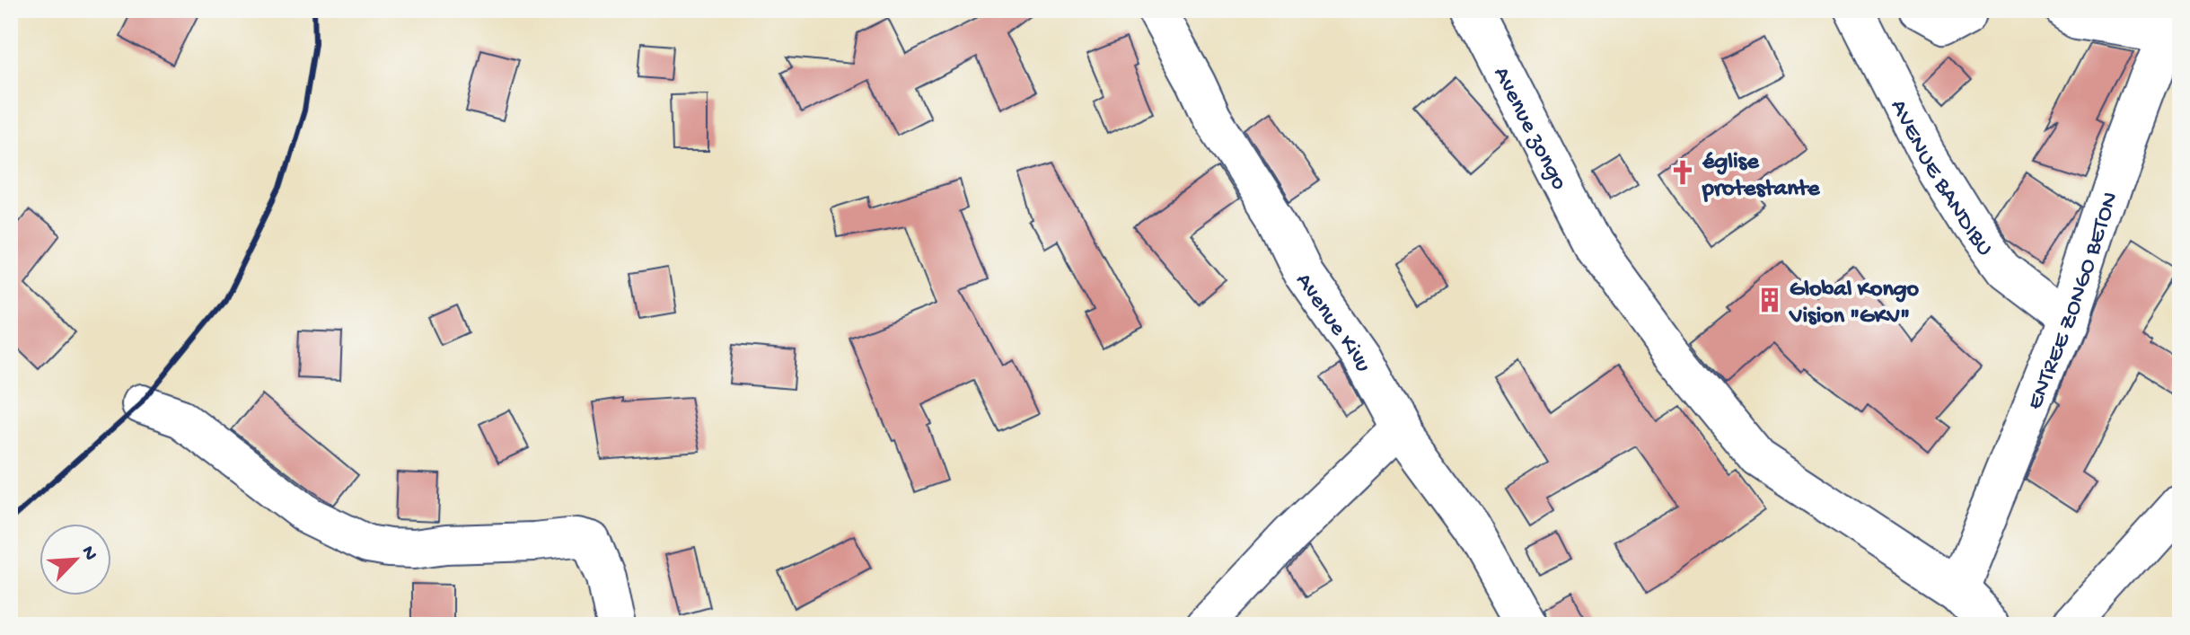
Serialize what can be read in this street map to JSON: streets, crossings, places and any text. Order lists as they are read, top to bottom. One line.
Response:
{"streets":{"street":["Avenue zongo","AVENUE BANDIBU","ENTREE ZONGO BETON","Avenue Kivu"]},"crossings":[["Avenue zongo","ENTREE ZONGO BETON"],["AVENUE BANDIBU","ENTREE ZONGO BETON"]],"places":{"church":["église protestante"],"building":["Global Kongo Vision \"GKV\""]},"north":"top right"}
